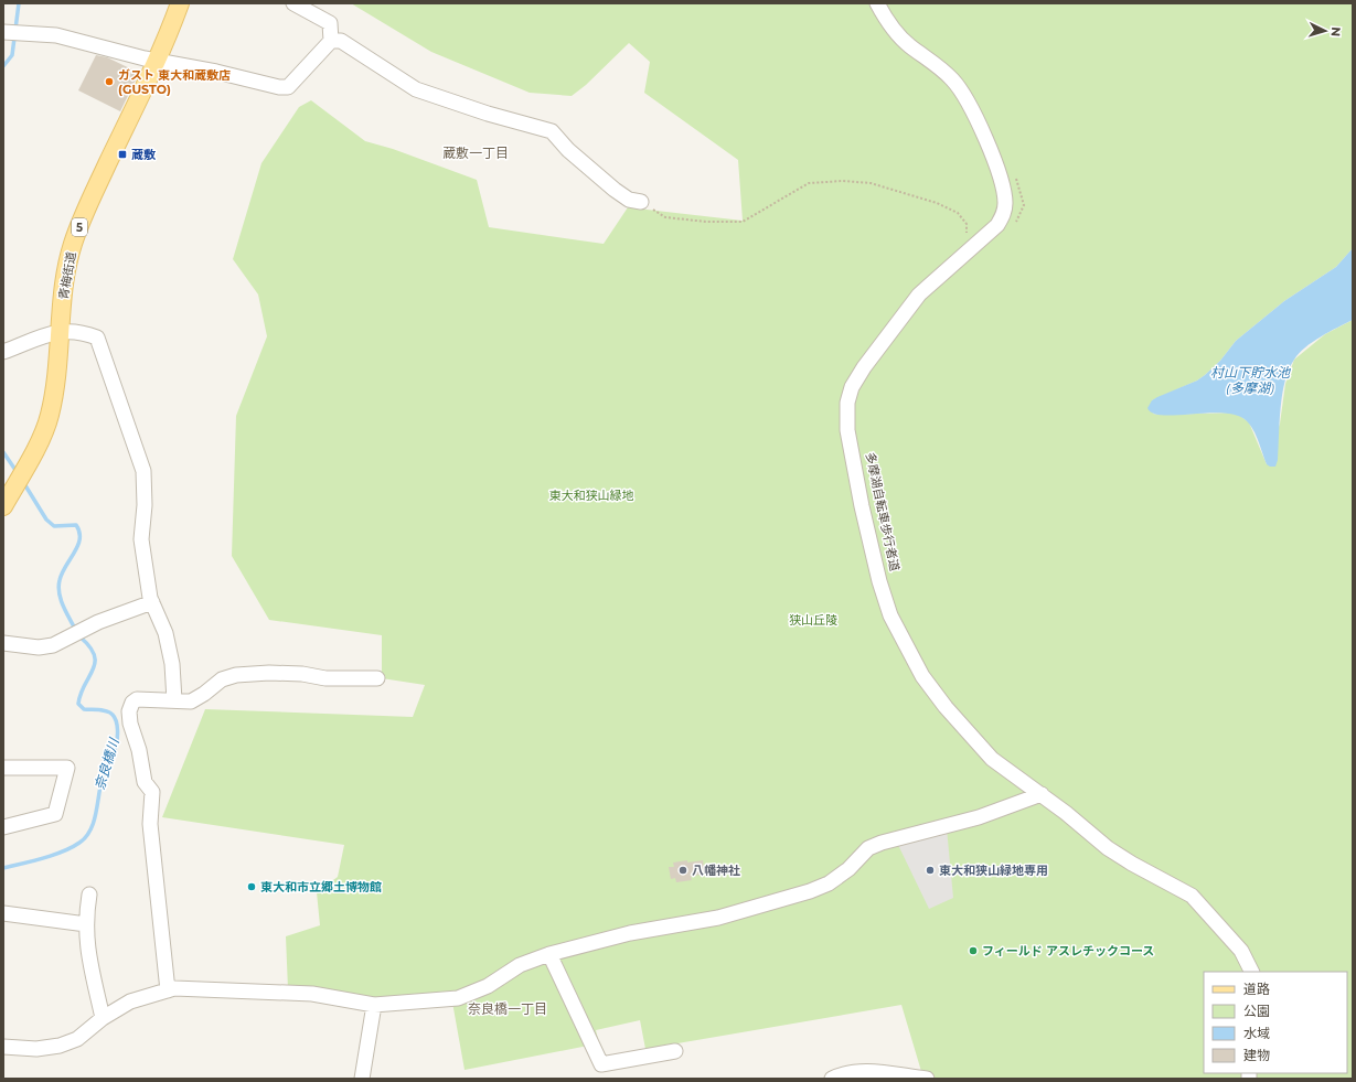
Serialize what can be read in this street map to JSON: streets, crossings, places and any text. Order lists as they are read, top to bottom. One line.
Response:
{"streets":{"main road":["5","青梅街道"]},"districts":["蔵敷一丁目","奈良橋一丁目"],"water":["村山下貯水池 (多摩湖)","奈良橋川"],"parks":["東大和狭山緑地","狭山丘陵"],"places":{"other":["ガスト 東大和蔵敷店 (GUSTO)","八幡神社","東大和狭山緑地専用","東大和市立郷土博物館","フィールド アスレチックコース"],"transit":["蔵敷"]},"legend":["道路","公園","水域","建物"],"north":"right"}
